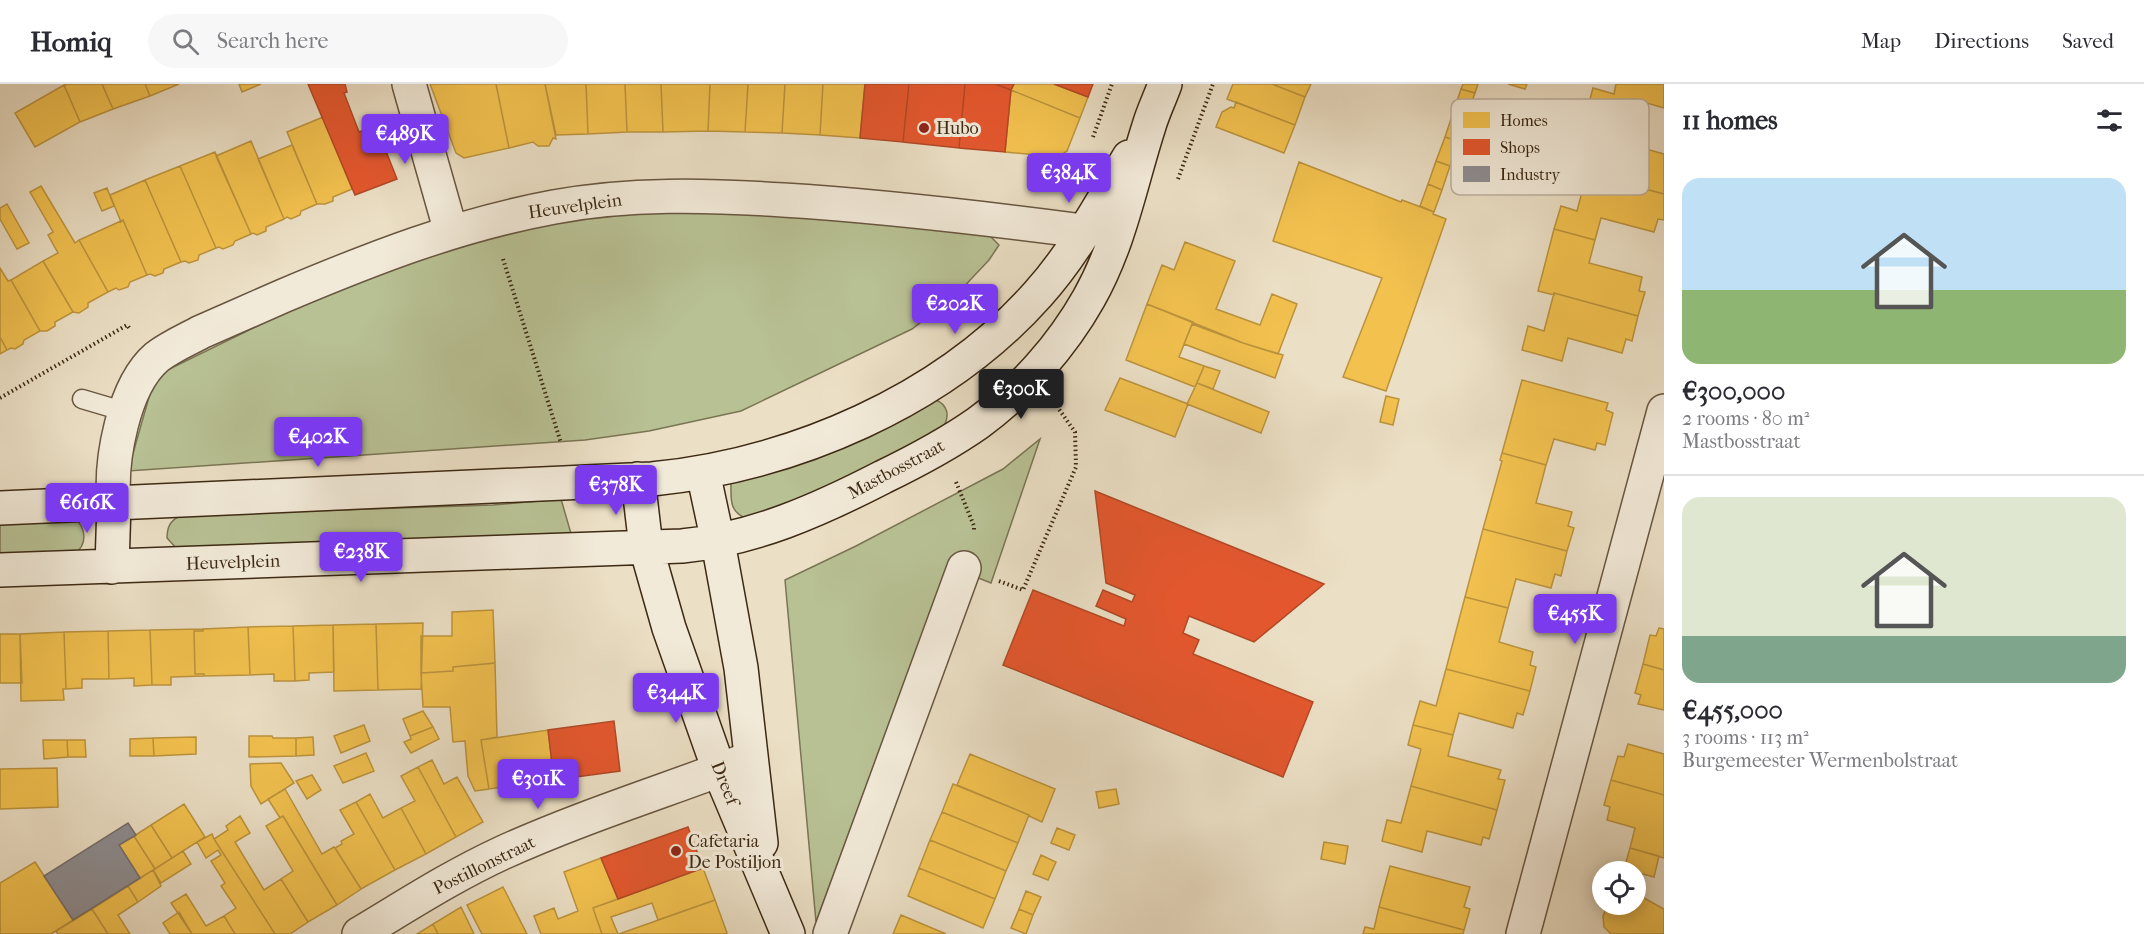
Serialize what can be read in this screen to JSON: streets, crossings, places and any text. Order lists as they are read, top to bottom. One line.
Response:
{"streets":{"street":["Heuvelplein","Mastbosstraat","Dreef","Postillonstraat"]},"crossings":[["Heuvelplein","Mastbosstraat"],["Heuvelplein","Dreef"],["Mastbosstraat","Dreef"],["Dreef","Postillonstraat"]],"places":["Hubo","Cafetaria De Postiljon"],"legend":["Homes","Shops","Industry"],"page":{"header":"Homiq","search":"Search here","nav":["Map","Directions","Saved"],"heading":"11 homes","price":["€489K","€384K","€202K","€300K","€402K","€378K","€616K","€238K","€455K","€344K","€301K"],"list":[{"name":"€300,000","note":"2 rooms · 80 m² · Mastbosstraat"},{"name":"€455,000","note":"3 rooms · 113 m² · Burgemeester Wermenbolstraat"}]}}
